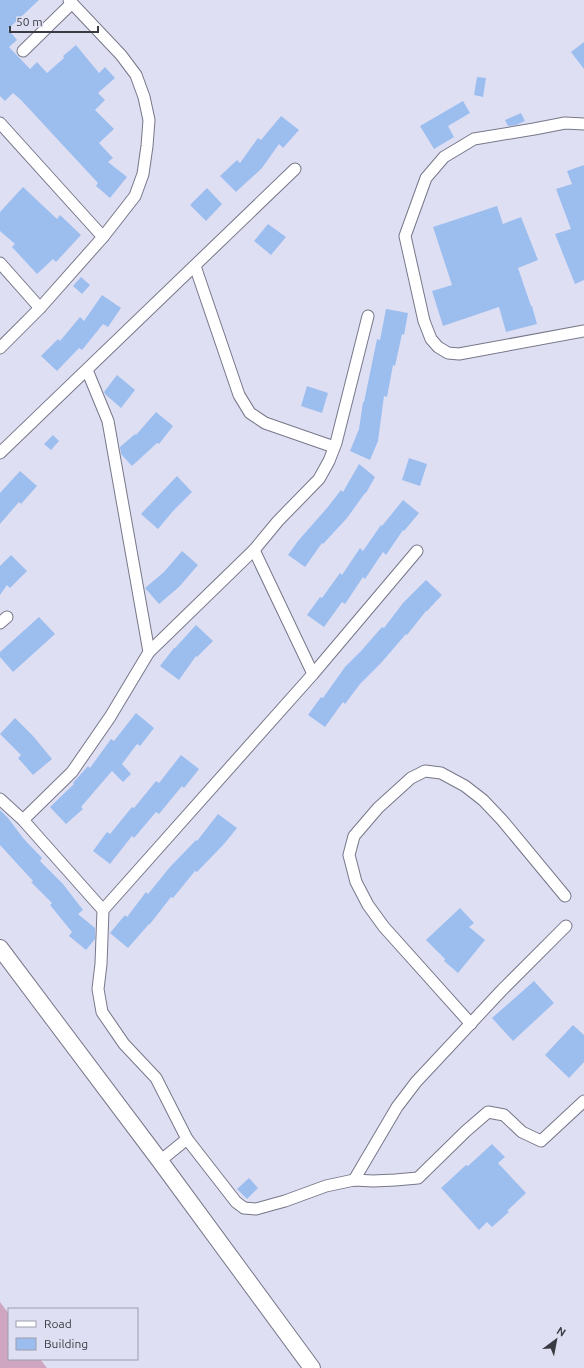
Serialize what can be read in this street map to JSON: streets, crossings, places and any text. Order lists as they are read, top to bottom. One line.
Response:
{"legend":["Road","Building"],"scale_bar":"50 m","north":"top right"}
